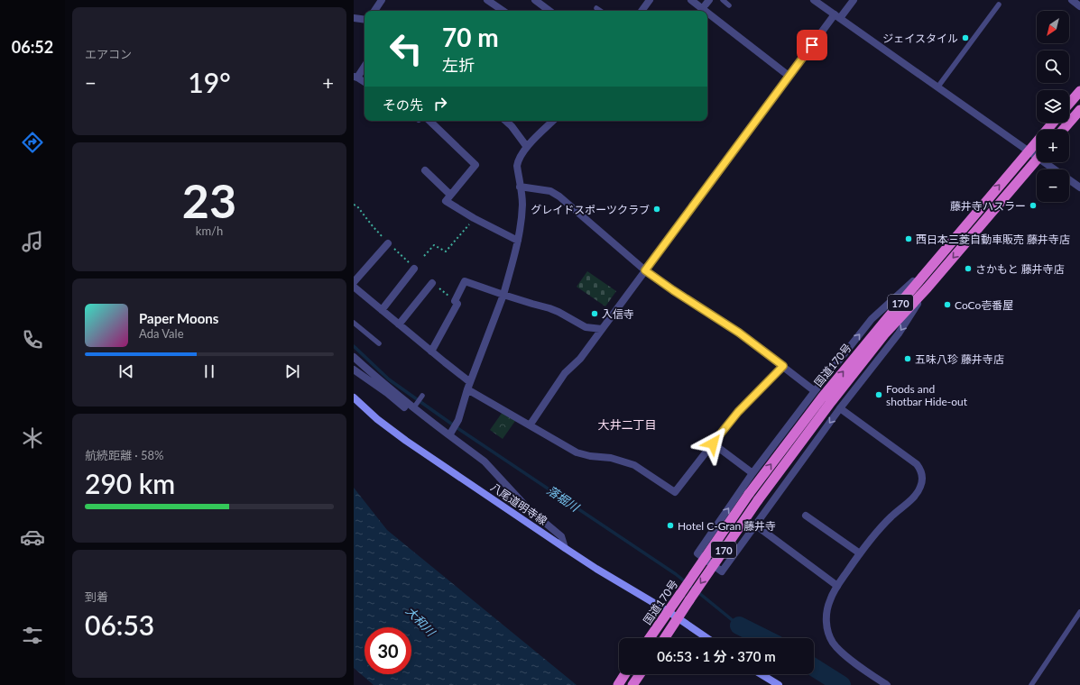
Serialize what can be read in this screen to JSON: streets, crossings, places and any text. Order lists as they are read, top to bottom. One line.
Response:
{"streets":{"highway":["170","国道170号"],"main road":["八尾道明寺線"]},"crossings":[["国道170号","八尾道明寺線"]],"districts":["大井二丁目"],"water":["落堀川","大和川"],"places":["ジェイスタイル","藤井寺ハスラー","グレイドスポーツクラブ","西日本三菱自動車販売 藤井寺店","さかもと 藤井寺店","CoCo壱番屋","入信寺","五味八珍 藤井寺店","Foods and shotbar Hide-out","Hotel C-Gran 藤井寺"],"north":"bottom left","page":{"tabs":"06:52","tile":["エアコン",["23","km/h"],["航続距離 · 58%","290 km"],["到着","06:53"]],"map_buttons":["+","−"],"turn":["70 m","左折"],"heat":["−","19°","+"],"then":"その先","song":["Paper Moons","Ada Vale"],"limit":"30","trip":"06:53 · 1 分 · 370 m"}}
